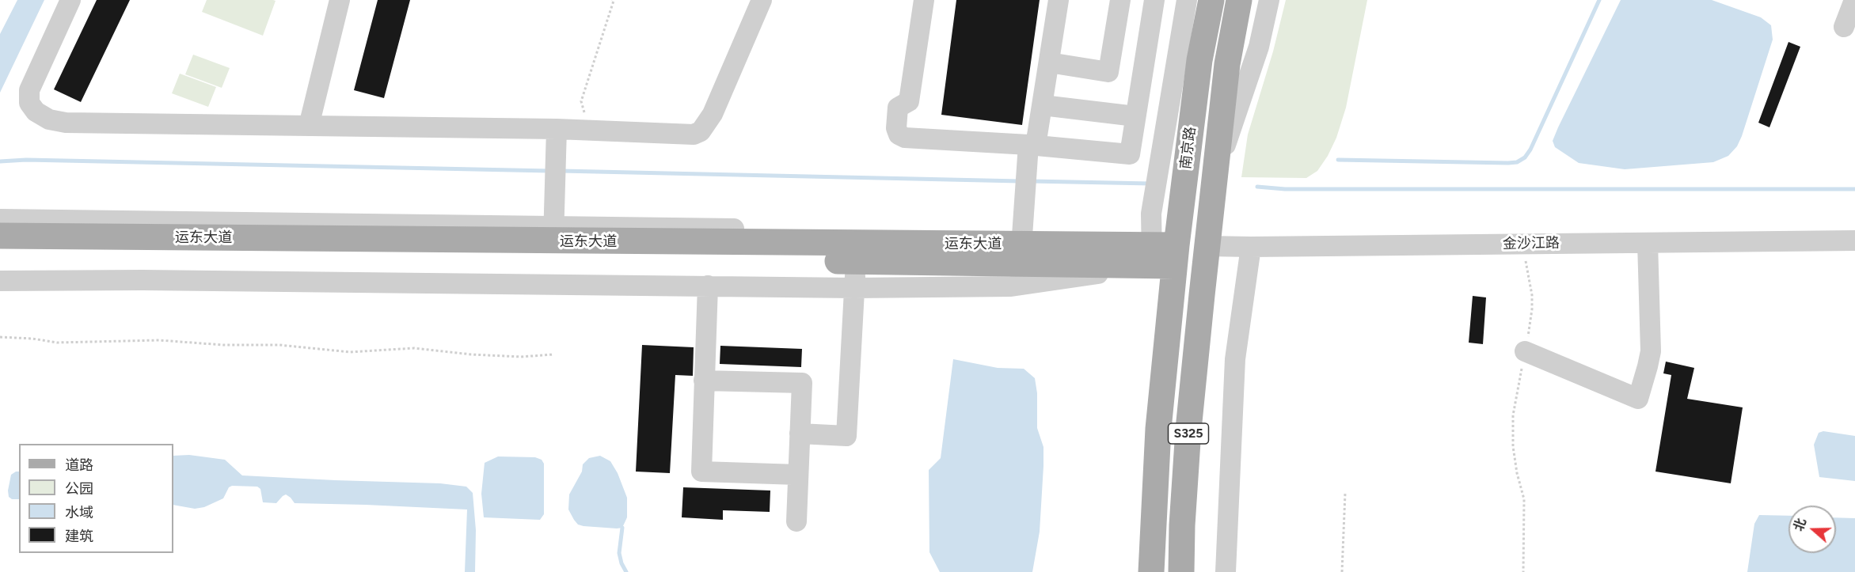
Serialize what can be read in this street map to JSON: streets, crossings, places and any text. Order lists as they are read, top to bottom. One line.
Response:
{"streets":{"main road":["南京路","运东大道","S325"],"street":["金沙江路"]},"crossings":[["南京路","运东大道"],["南京路","金沙江路"]],"legend":["道路","公园","水域","建筑"],"north":"left"}
